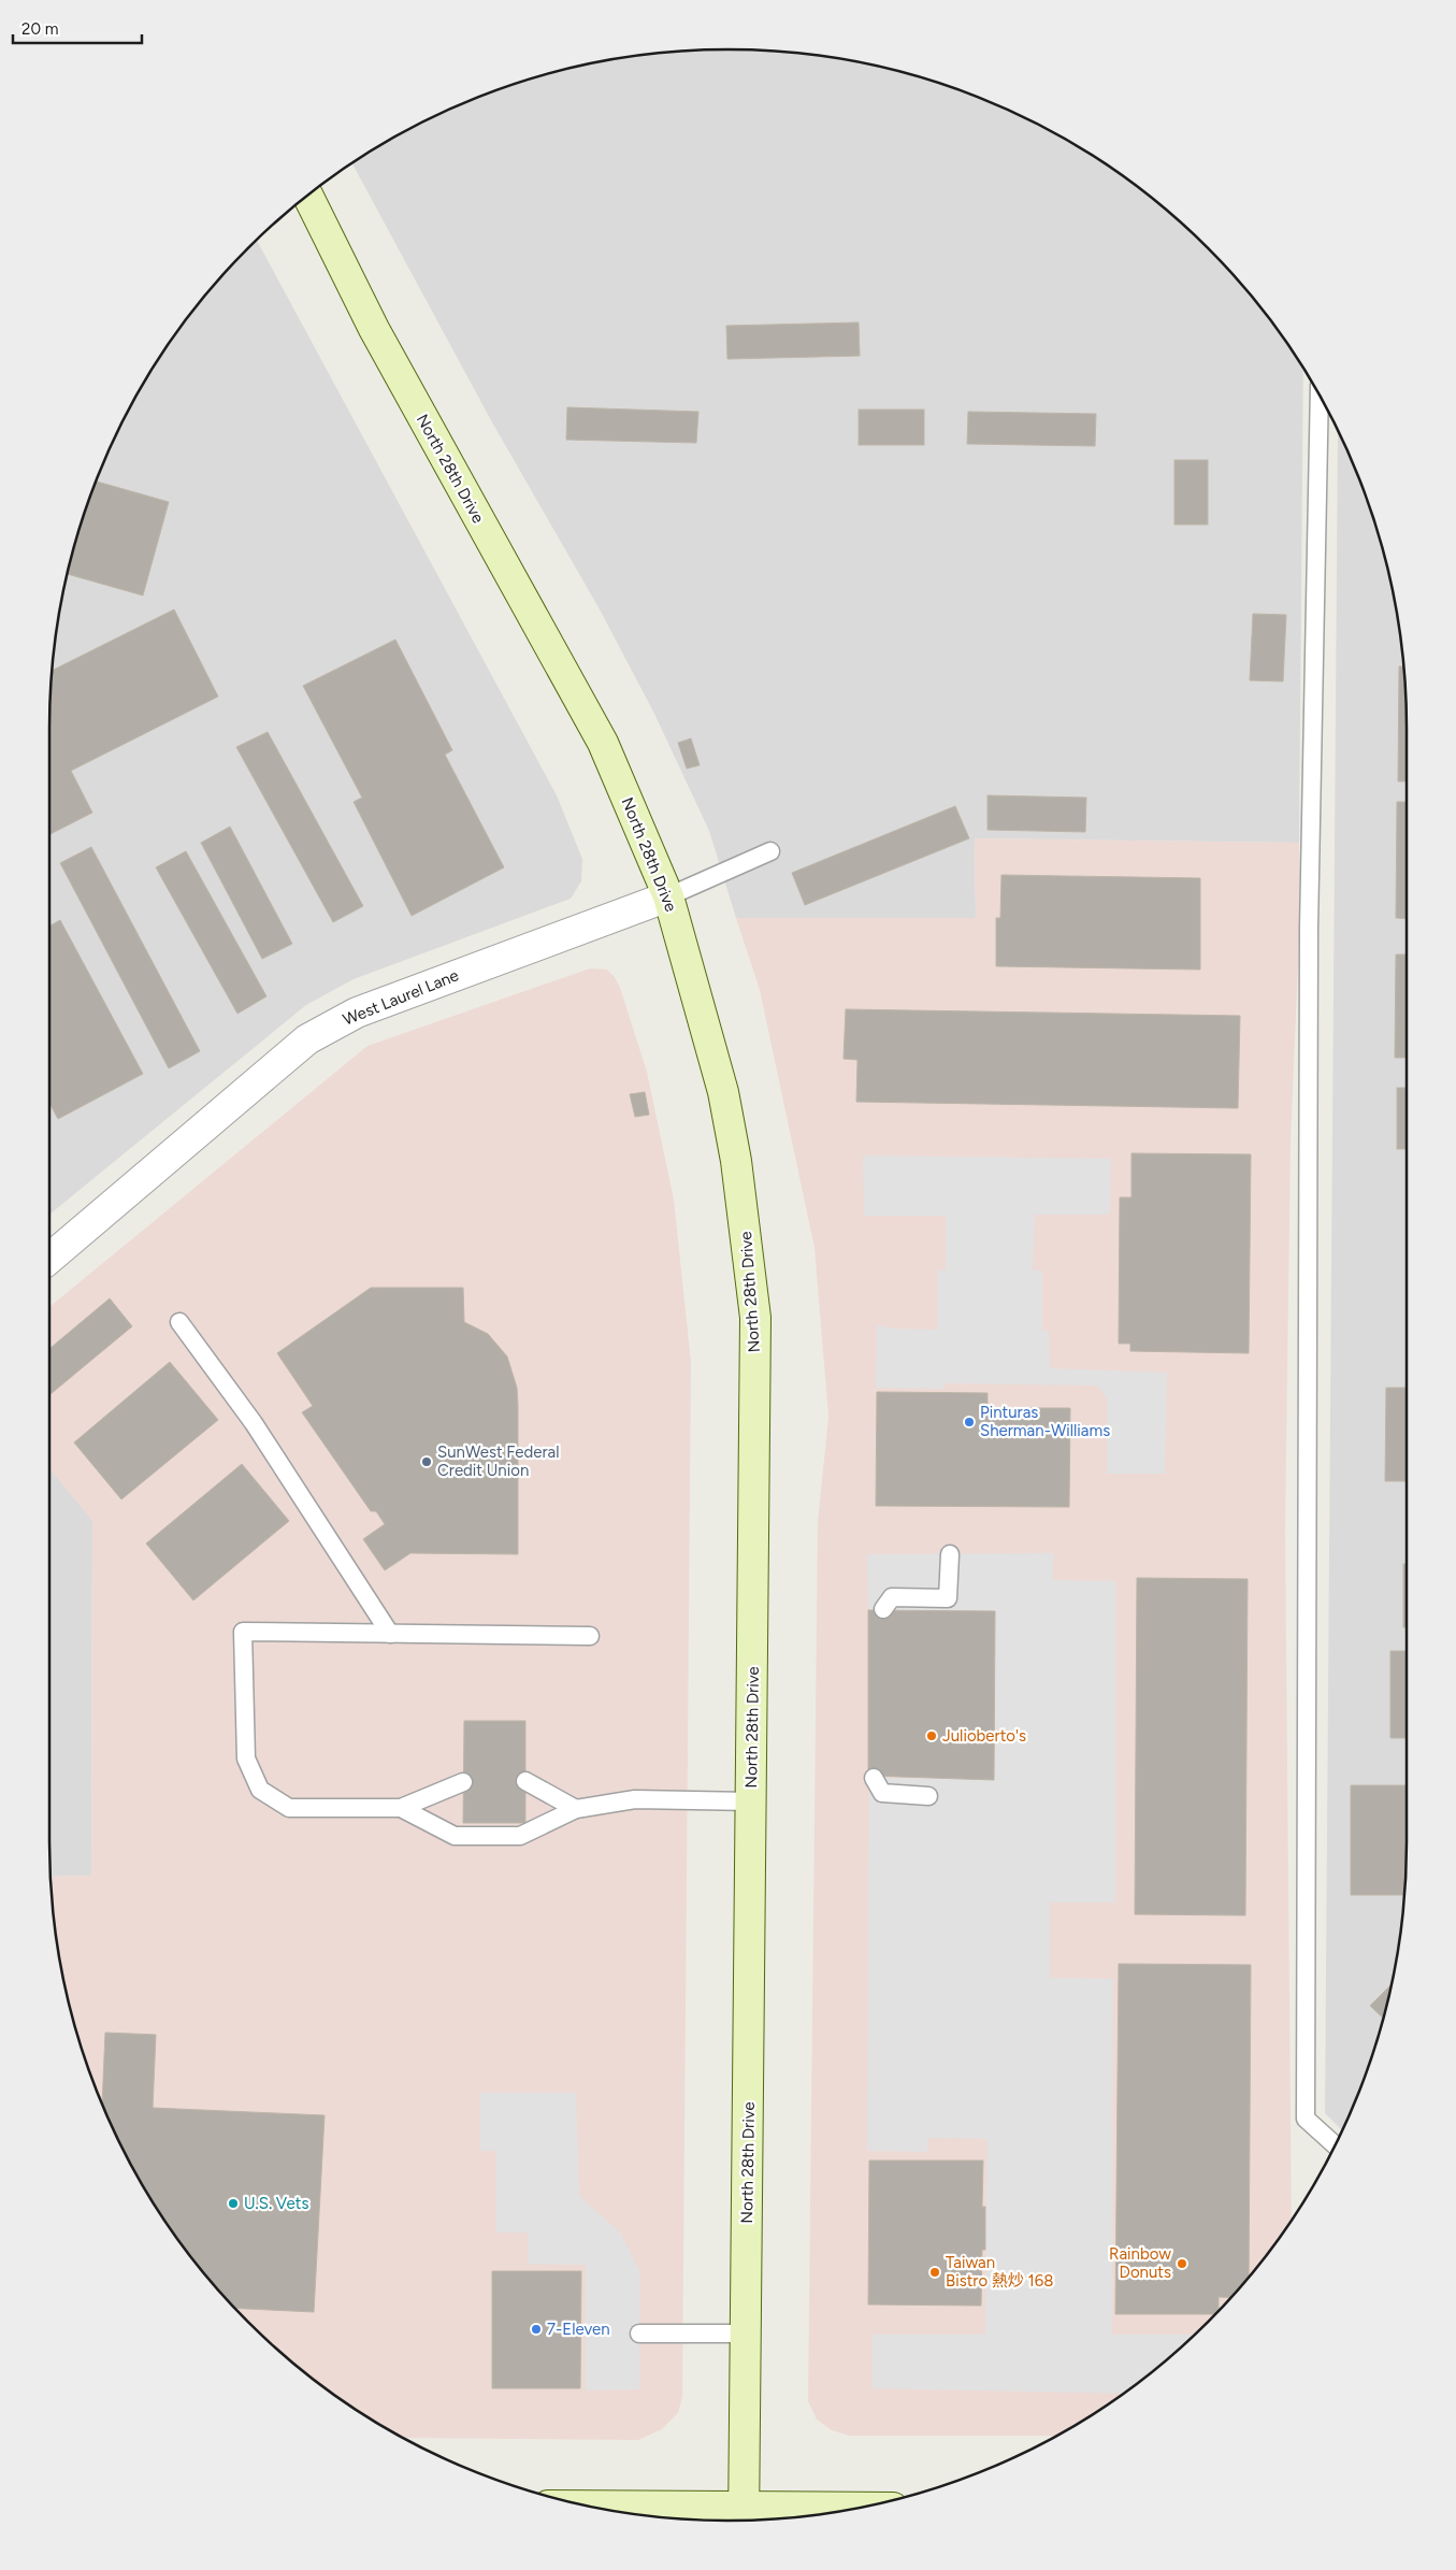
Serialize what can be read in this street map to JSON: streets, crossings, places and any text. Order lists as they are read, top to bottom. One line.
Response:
{"streets":{"street":["North 28th Drive","West Laurel Lane"]},"crossings":[["North 28th Drive","West Laurel Lane"]],"places":["Pinturas Sherman-Williams","SunWest Federal Credit Union","Julioberto's","U.S. Vets","Rainbow Donuts","Taiwan Bistro 熱炒 168","7-Eleven"],"scale_bar":"20 m"}
